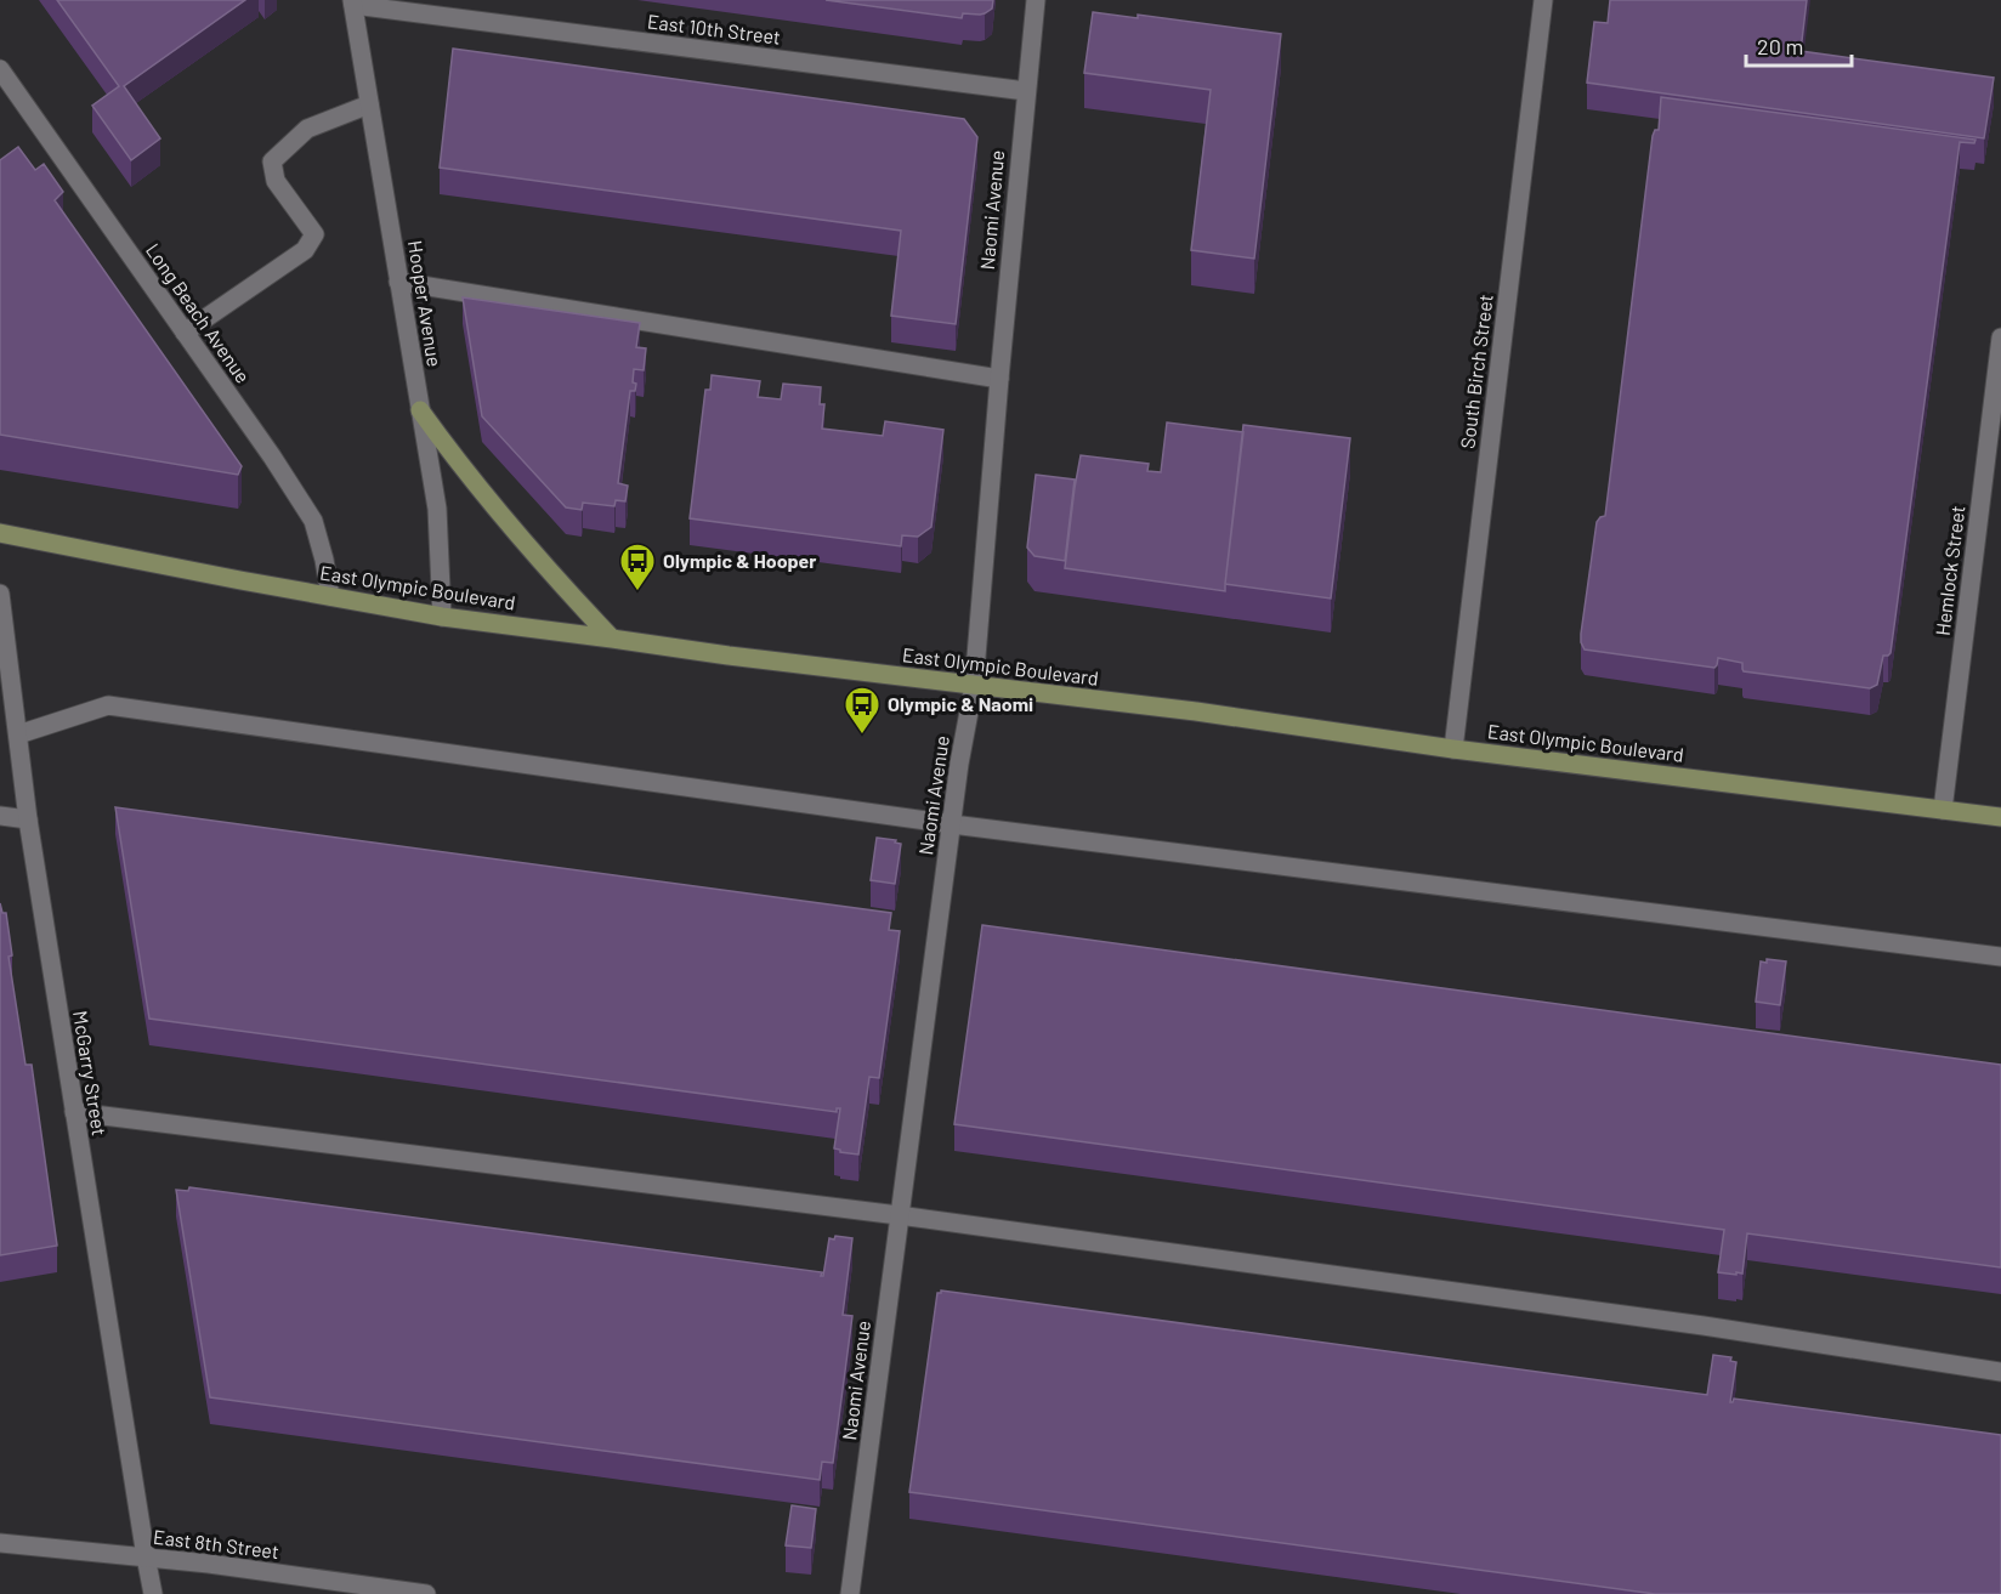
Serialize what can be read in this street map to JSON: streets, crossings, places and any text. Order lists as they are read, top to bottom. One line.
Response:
{"streets":{"main road":["East Olympic Boulevard"],"street":["East 10th Street","Naomi Avenue","Hooper Avenue","Long Beach Avenue","South Birch Street","Hemlock Street","McGarry Street","East 8th Street"]},"crossings":[["East 10th Street","Naomi Avenue"],["East 10th Street","Hooper Avenue"],["Naomi Avenue","East Olympic Boulevard"],["Hooper Avenue","East Olympic Boulevard"],["Long Beach Avenue","East Olympic Boulevard"],["South Birch Street","East Olympic Boulevard"],["Hemlock Street","East Olympic Boulevard"],["McGarry Street","East 8th Street"]],"places":{"bus stop":["Olympic & Hooper","Olympic & Naomi"]},"scale_bar":"20 m"}
